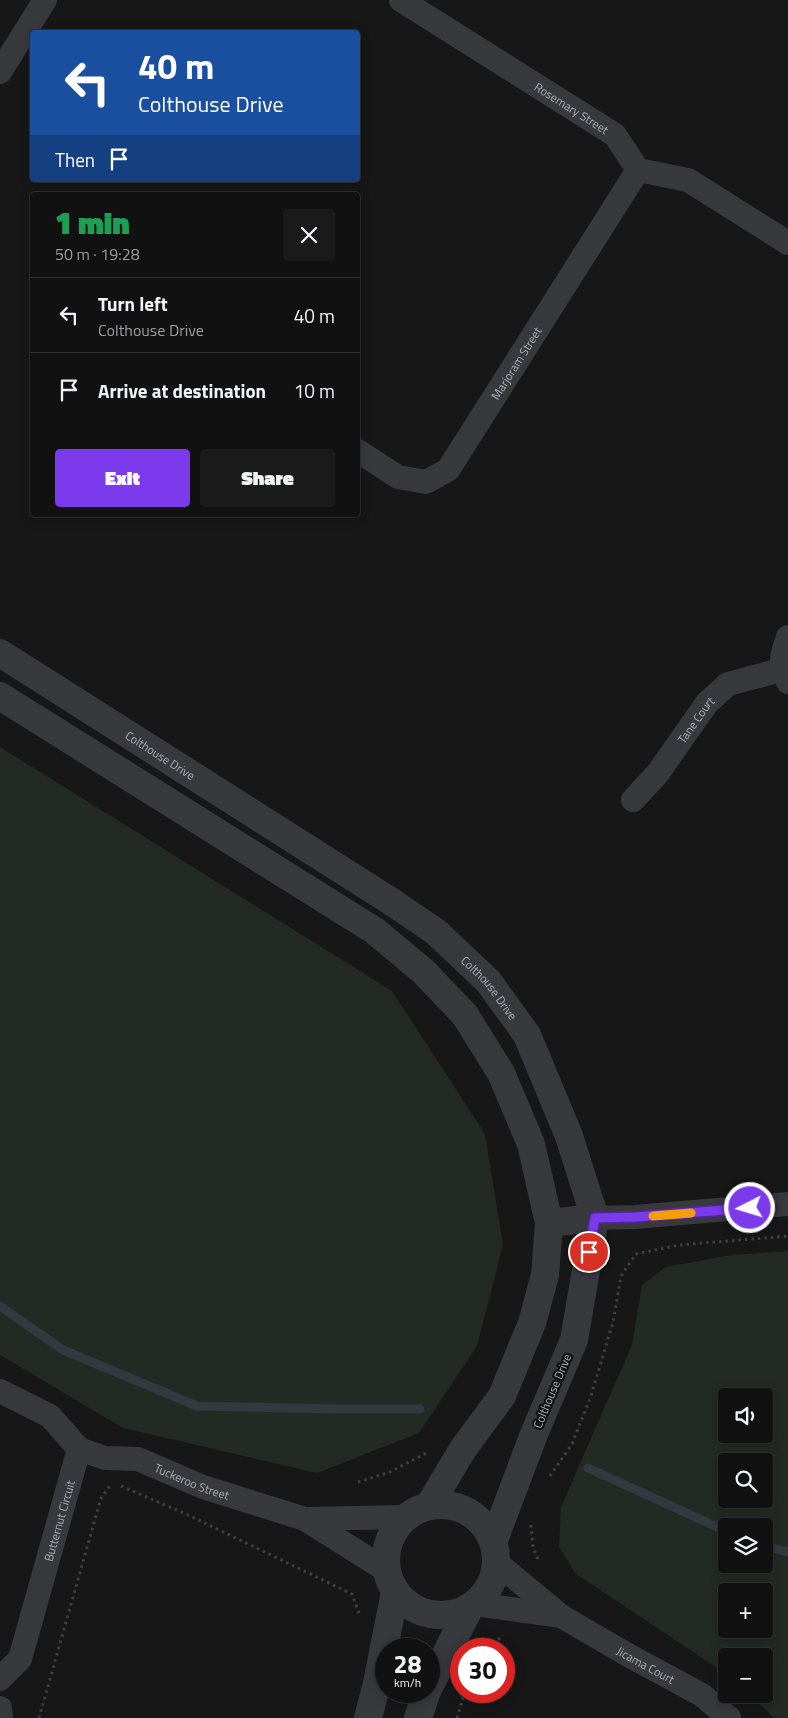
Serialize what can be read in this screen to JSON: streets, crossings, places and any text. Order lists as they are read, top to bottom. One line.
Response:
{"streets":{"street":["Rosemary Street","Marjoram Street","Tane Court","Colthouse Drive","Tuckeroo Street","Butternut Circuit","Jicama Court"]},"crossings":[["Rosemary Street","Marjoram Street"],["Colthouse Drive","Tuckeroo Street"],["Colthouse Drive","Jicama Court"],["Tuckeroo Street","Butternut Circuit"],["Tuckeroo Street","Jicama Court"]],"page":{"turn":["40 m","Colthouse Drive"],"then":"Then","heading":["1 min","50 m · 19:28"],"list":[{"name":"Turn left","note":"Colthouse Drive","value":"40 m"},{"name":"Arrive at destination","value":"10 m"}],"buttons":["Exit","Share"],"map_buttons":["+","−"],"speed":"28 km/h","limit":"30"}}
